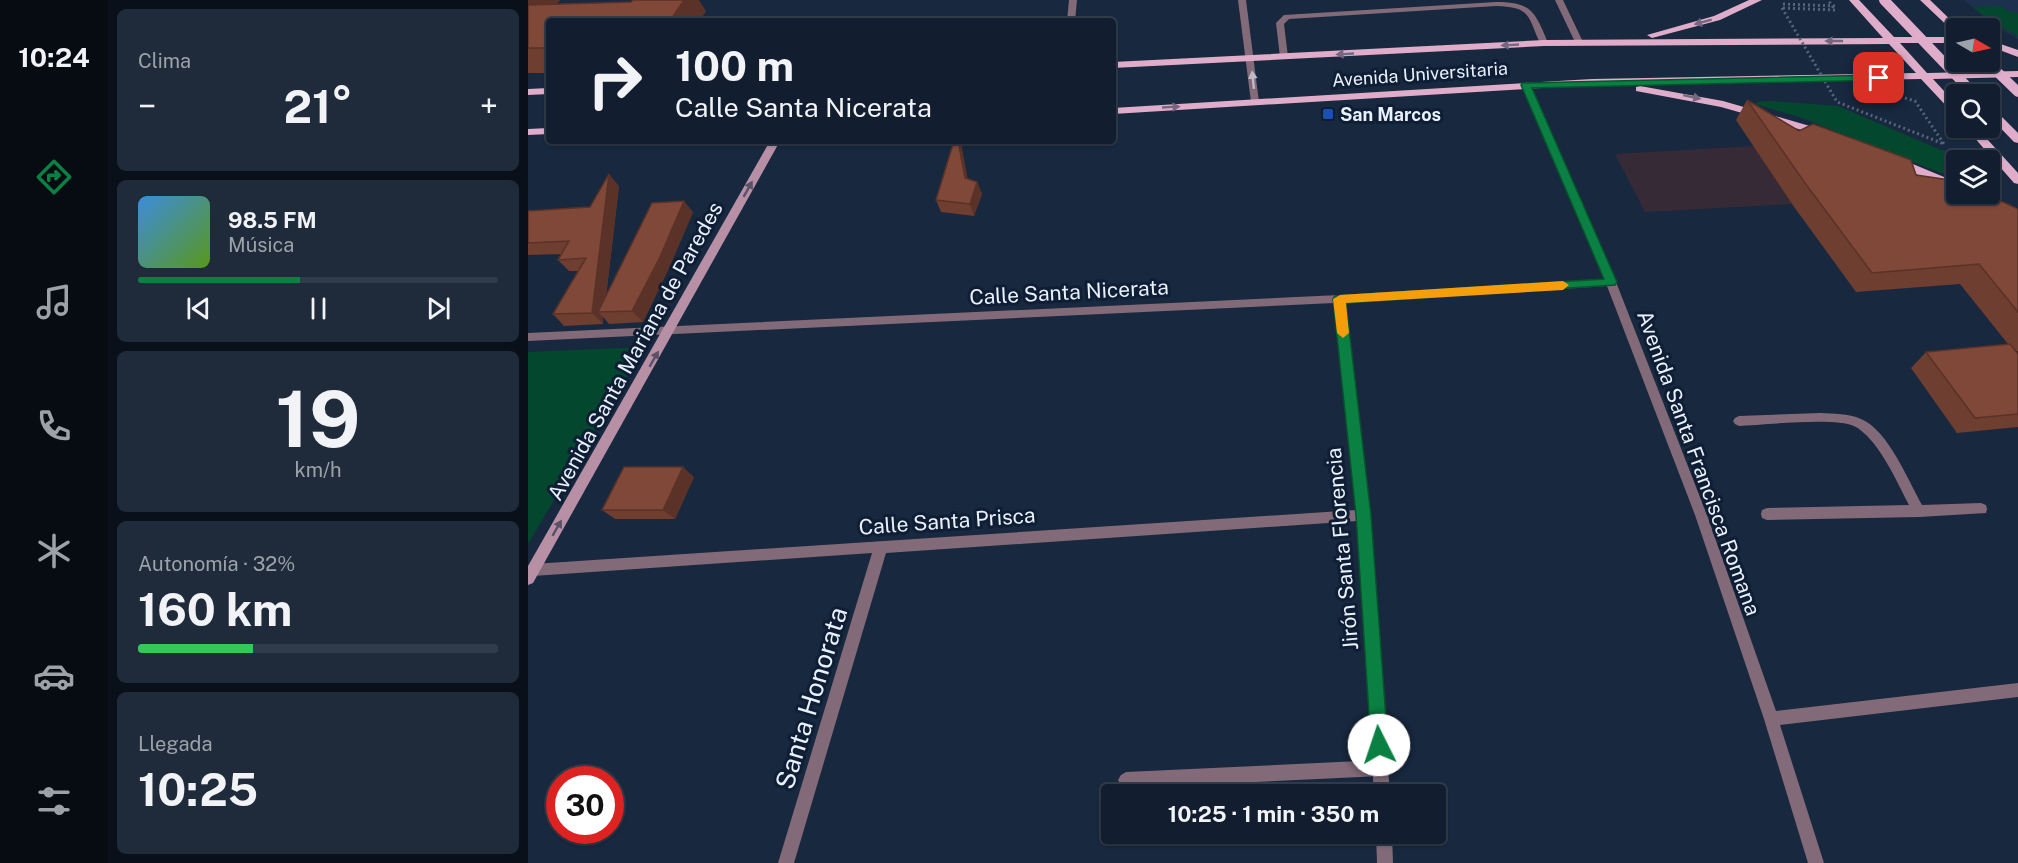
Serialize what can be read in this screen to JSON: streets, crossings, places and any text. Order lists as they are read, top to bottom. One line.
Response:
{"streets":{"main road":["Avenida Universitaria","Avenida Santa Mariana de Paredes"],"street":["Calle Santa Nicerata","Avenida Santa Francisca Romana","Calle Santa Prisca","Jirón Santa Florencia","Santa Honorata"]},"crossings":[["Avenida Universitaria","Avenida Santa Francisca Romana"],["Calle Santa Nicerata","Avenida Santa Mariana de Paredes"],["Calle Santa Nicerata","Avenida Santa Francisca Romana"],["Calle Santa Nicerata","Jirón Santa Florencia"],["Avenida Santa Mariana de Paredes","Calle Santa Prisca"],["Calle Santa Prisca","Jirón Santa Florencia"],["Calle Santa Prisca","Santa Honorata"]],"one_way":["Avenida Santa Mariana de Paredes"],"places":{"transit":["San Marcos"]},"north":"right","page":{"tabs":"10:24","tile":["Clima",["19","km/h"],["Autonomía · 32%","160 km"],["Llegada","10:25"]],"turn":["100 m","Calle Santa Nicerata"],"heat":["−","21°","+"],"song":["98.5 FM","Música"],"limit":"30","trip":"10:25 · 1 min · 350 m"}}
